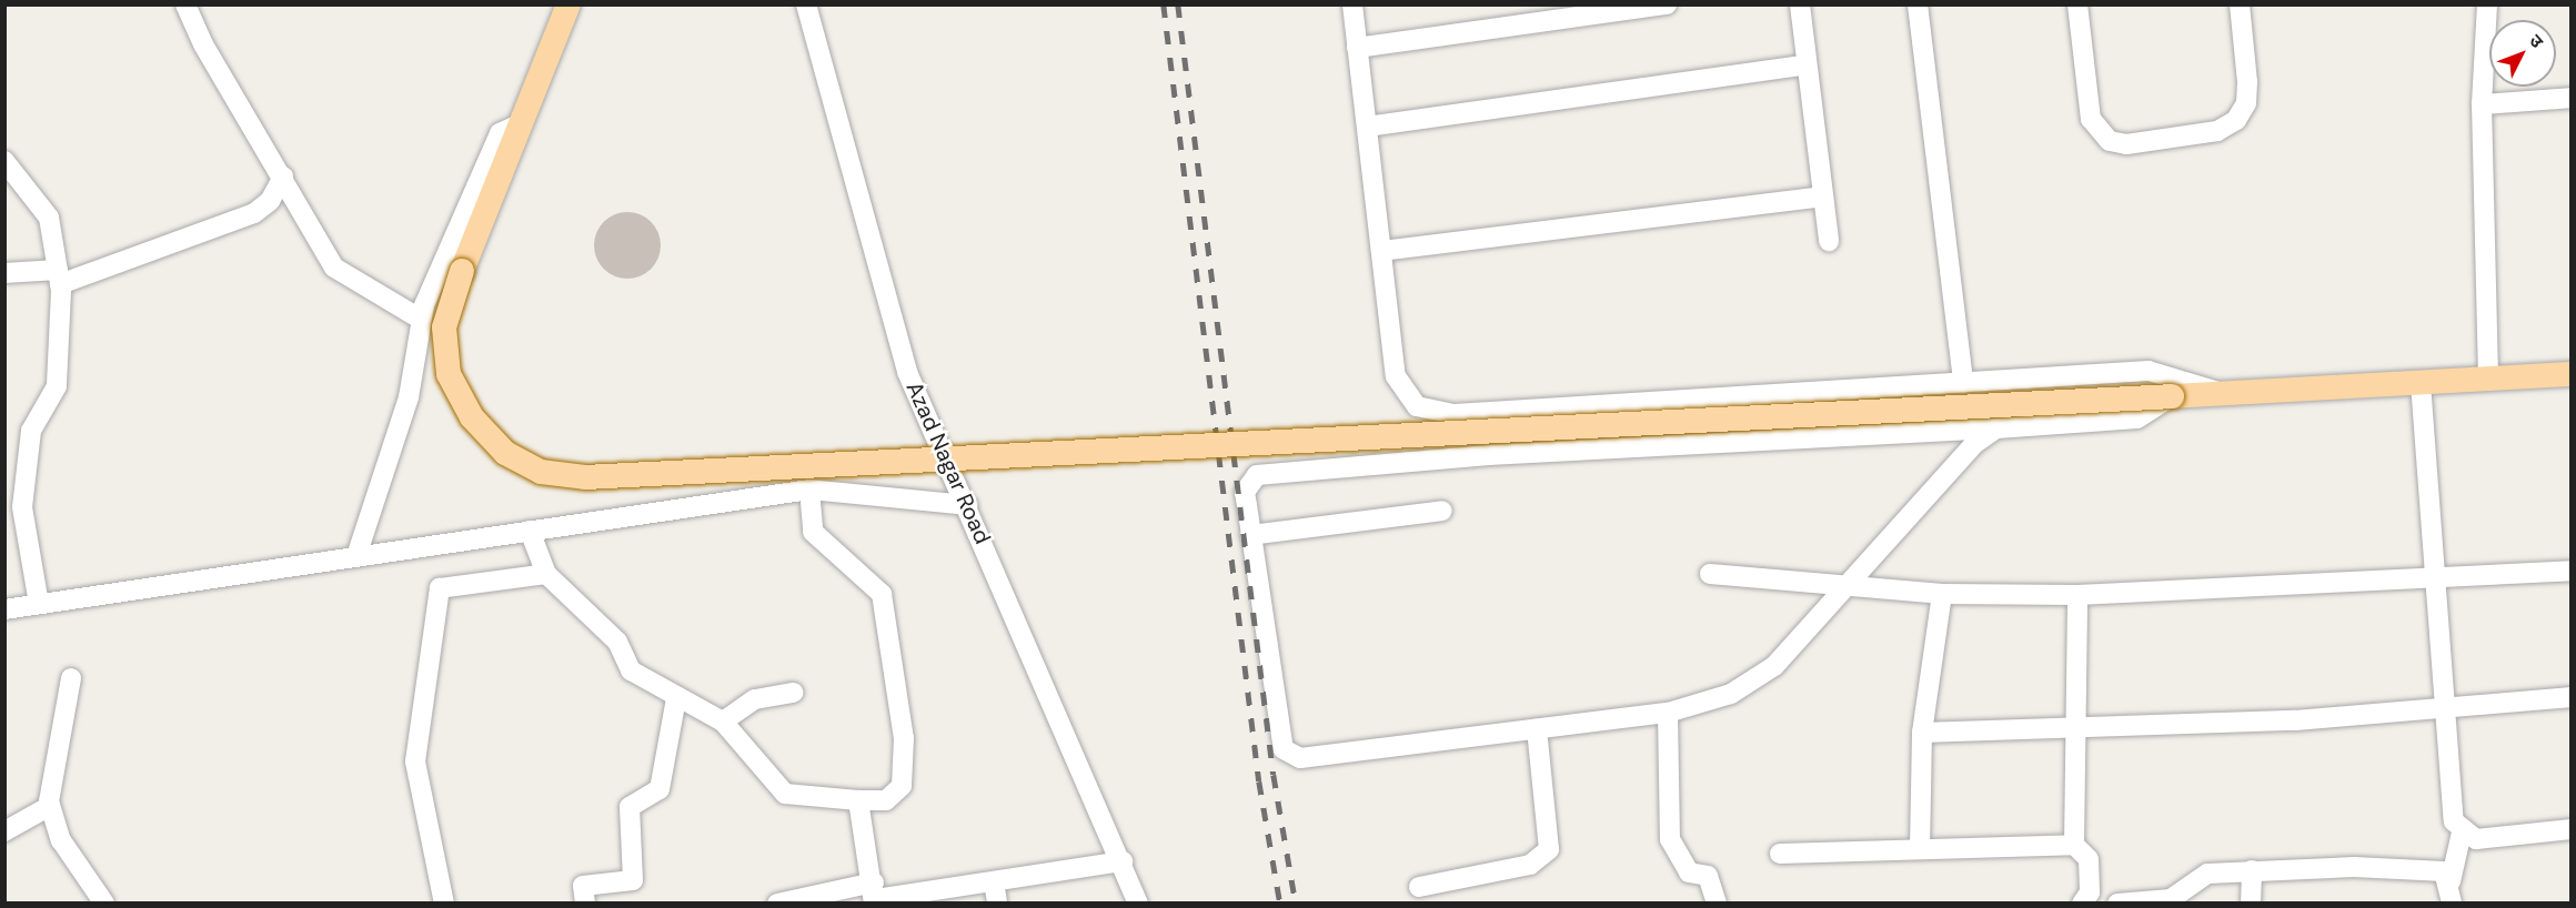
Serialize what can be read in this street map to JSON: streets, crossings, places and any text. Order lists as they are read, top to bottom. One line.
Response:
{"streets":{"street":["Azad Nagar Road"]},"north":"top right"}
